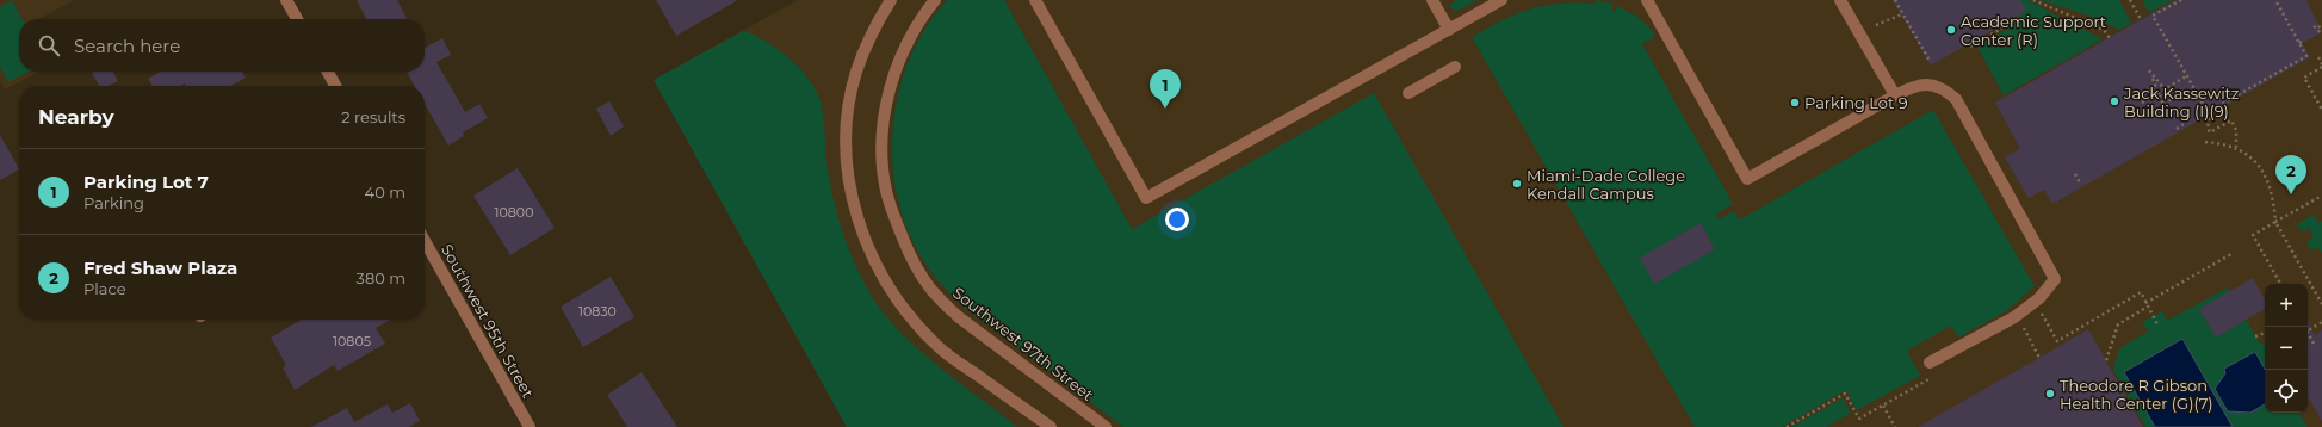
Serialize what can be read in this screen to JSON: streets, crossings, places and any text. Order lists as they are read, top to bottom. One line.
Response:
{"streets":{"street":["Southwest 95th Street","Southwest 97th Street"]},"places":["Academic Support Center (R)","Jack Kassewitz Building (I)(9)","Parking Lot 9","Miami-Dade College Kendall Campus","Theodore R Gibson Health Center (G)(7)"],"house_numbers":["10800","10830","10805"],"page":{"search":"Search here","pins":["1","2"],"heading":["Nearby","2 results"],"list":[{"mark":"1","name":"Parking Lot 7","note":"Parking","value":"40 m"},{"mark":"2","name":"Fred Shaw Plaza","note":"Place","value":"380 m"}],"map_buttons":["+","−"]}}
